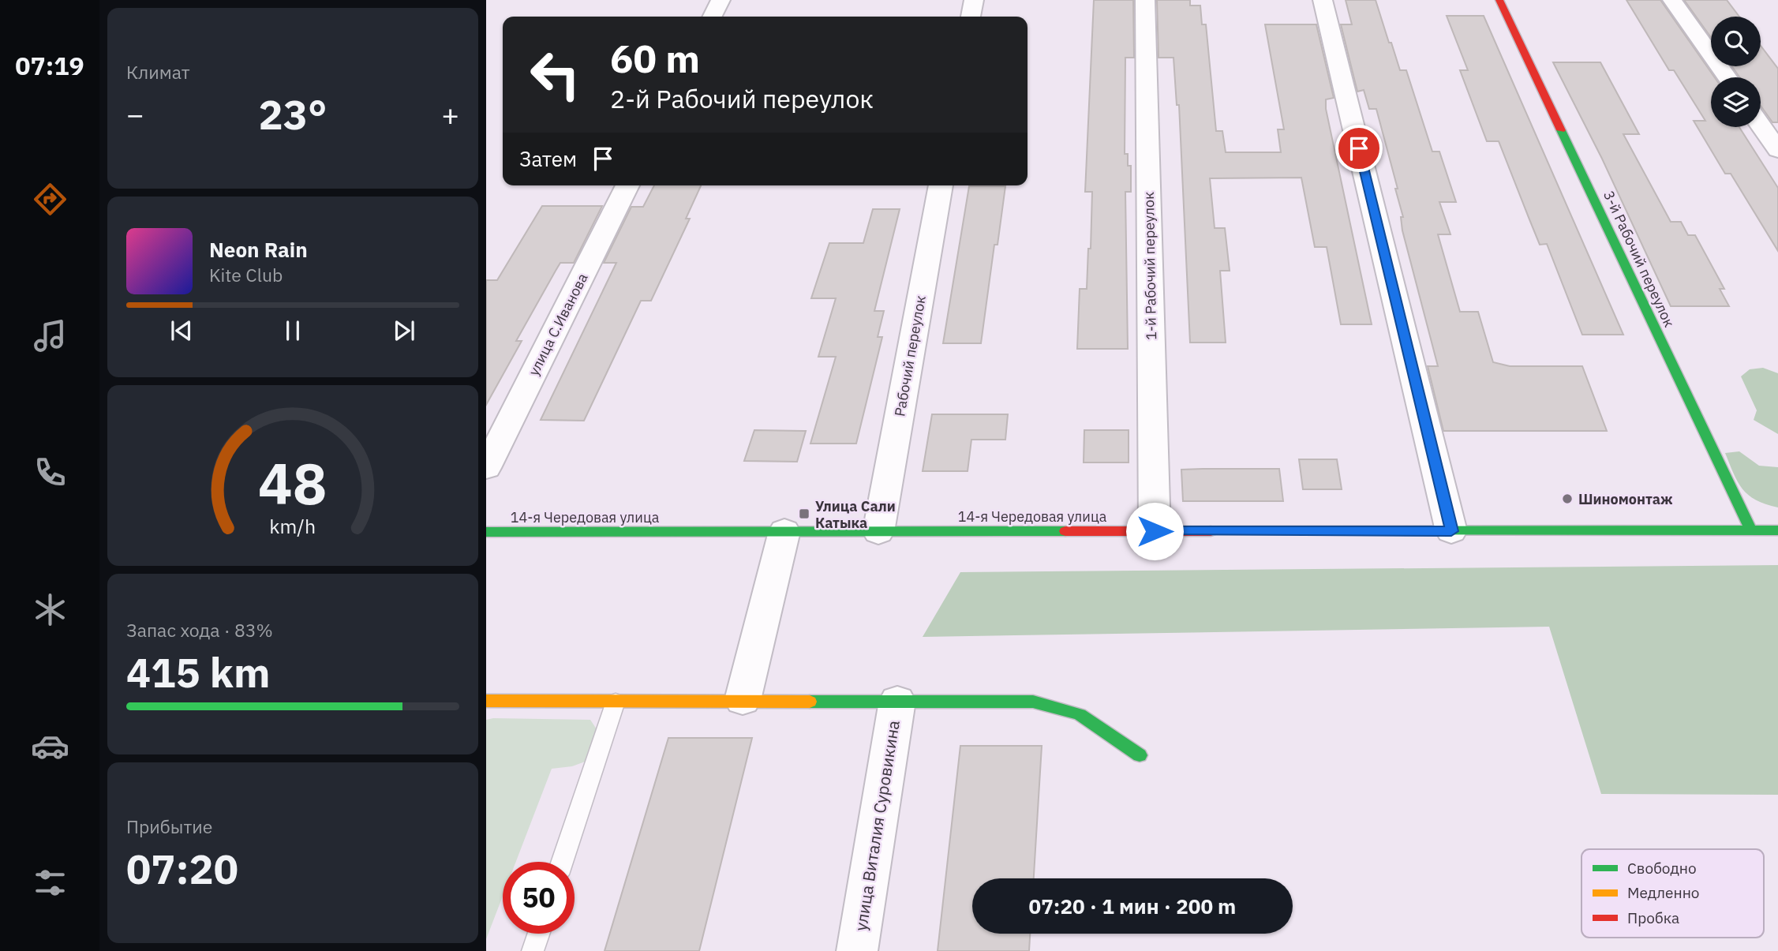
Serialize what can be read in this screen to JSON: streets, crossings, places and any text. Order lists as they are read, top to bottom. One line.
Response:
{"streets":{"street":["3-й Рабочий переулок","1-й Рабочий переулок","улица С.Иванова","Рабочий переулок","14-я Чередовая улица","улица Виталия Суровикина"]},"crossings":[["3-й Рабочий переулок","14-я Чередовая улица"],["1-й Рабочий переулок","14-я Чередовая улица"],["Рабочий переулок","14-я Чередовая улица"]],"places":{"other":["Шиномонтаж"],"transit":["Улица Сали Катыка"]},"legend":["Свободно","Медленно","Пробка"],"page":{"tabs":"07:19","tile":["Климат",["Запас хода · 83%","415 km"],["Прибытие","07:20"]],"turn":["60 m","2-й Рабочий переулок"],"heat":["−","23°","+"],"then":"Затем","song":["Neon Rain","Kite Club"],"limit":"50","trip":"07:20 · 1 мин · 200 m","gauge":["48","km/h"]}}
